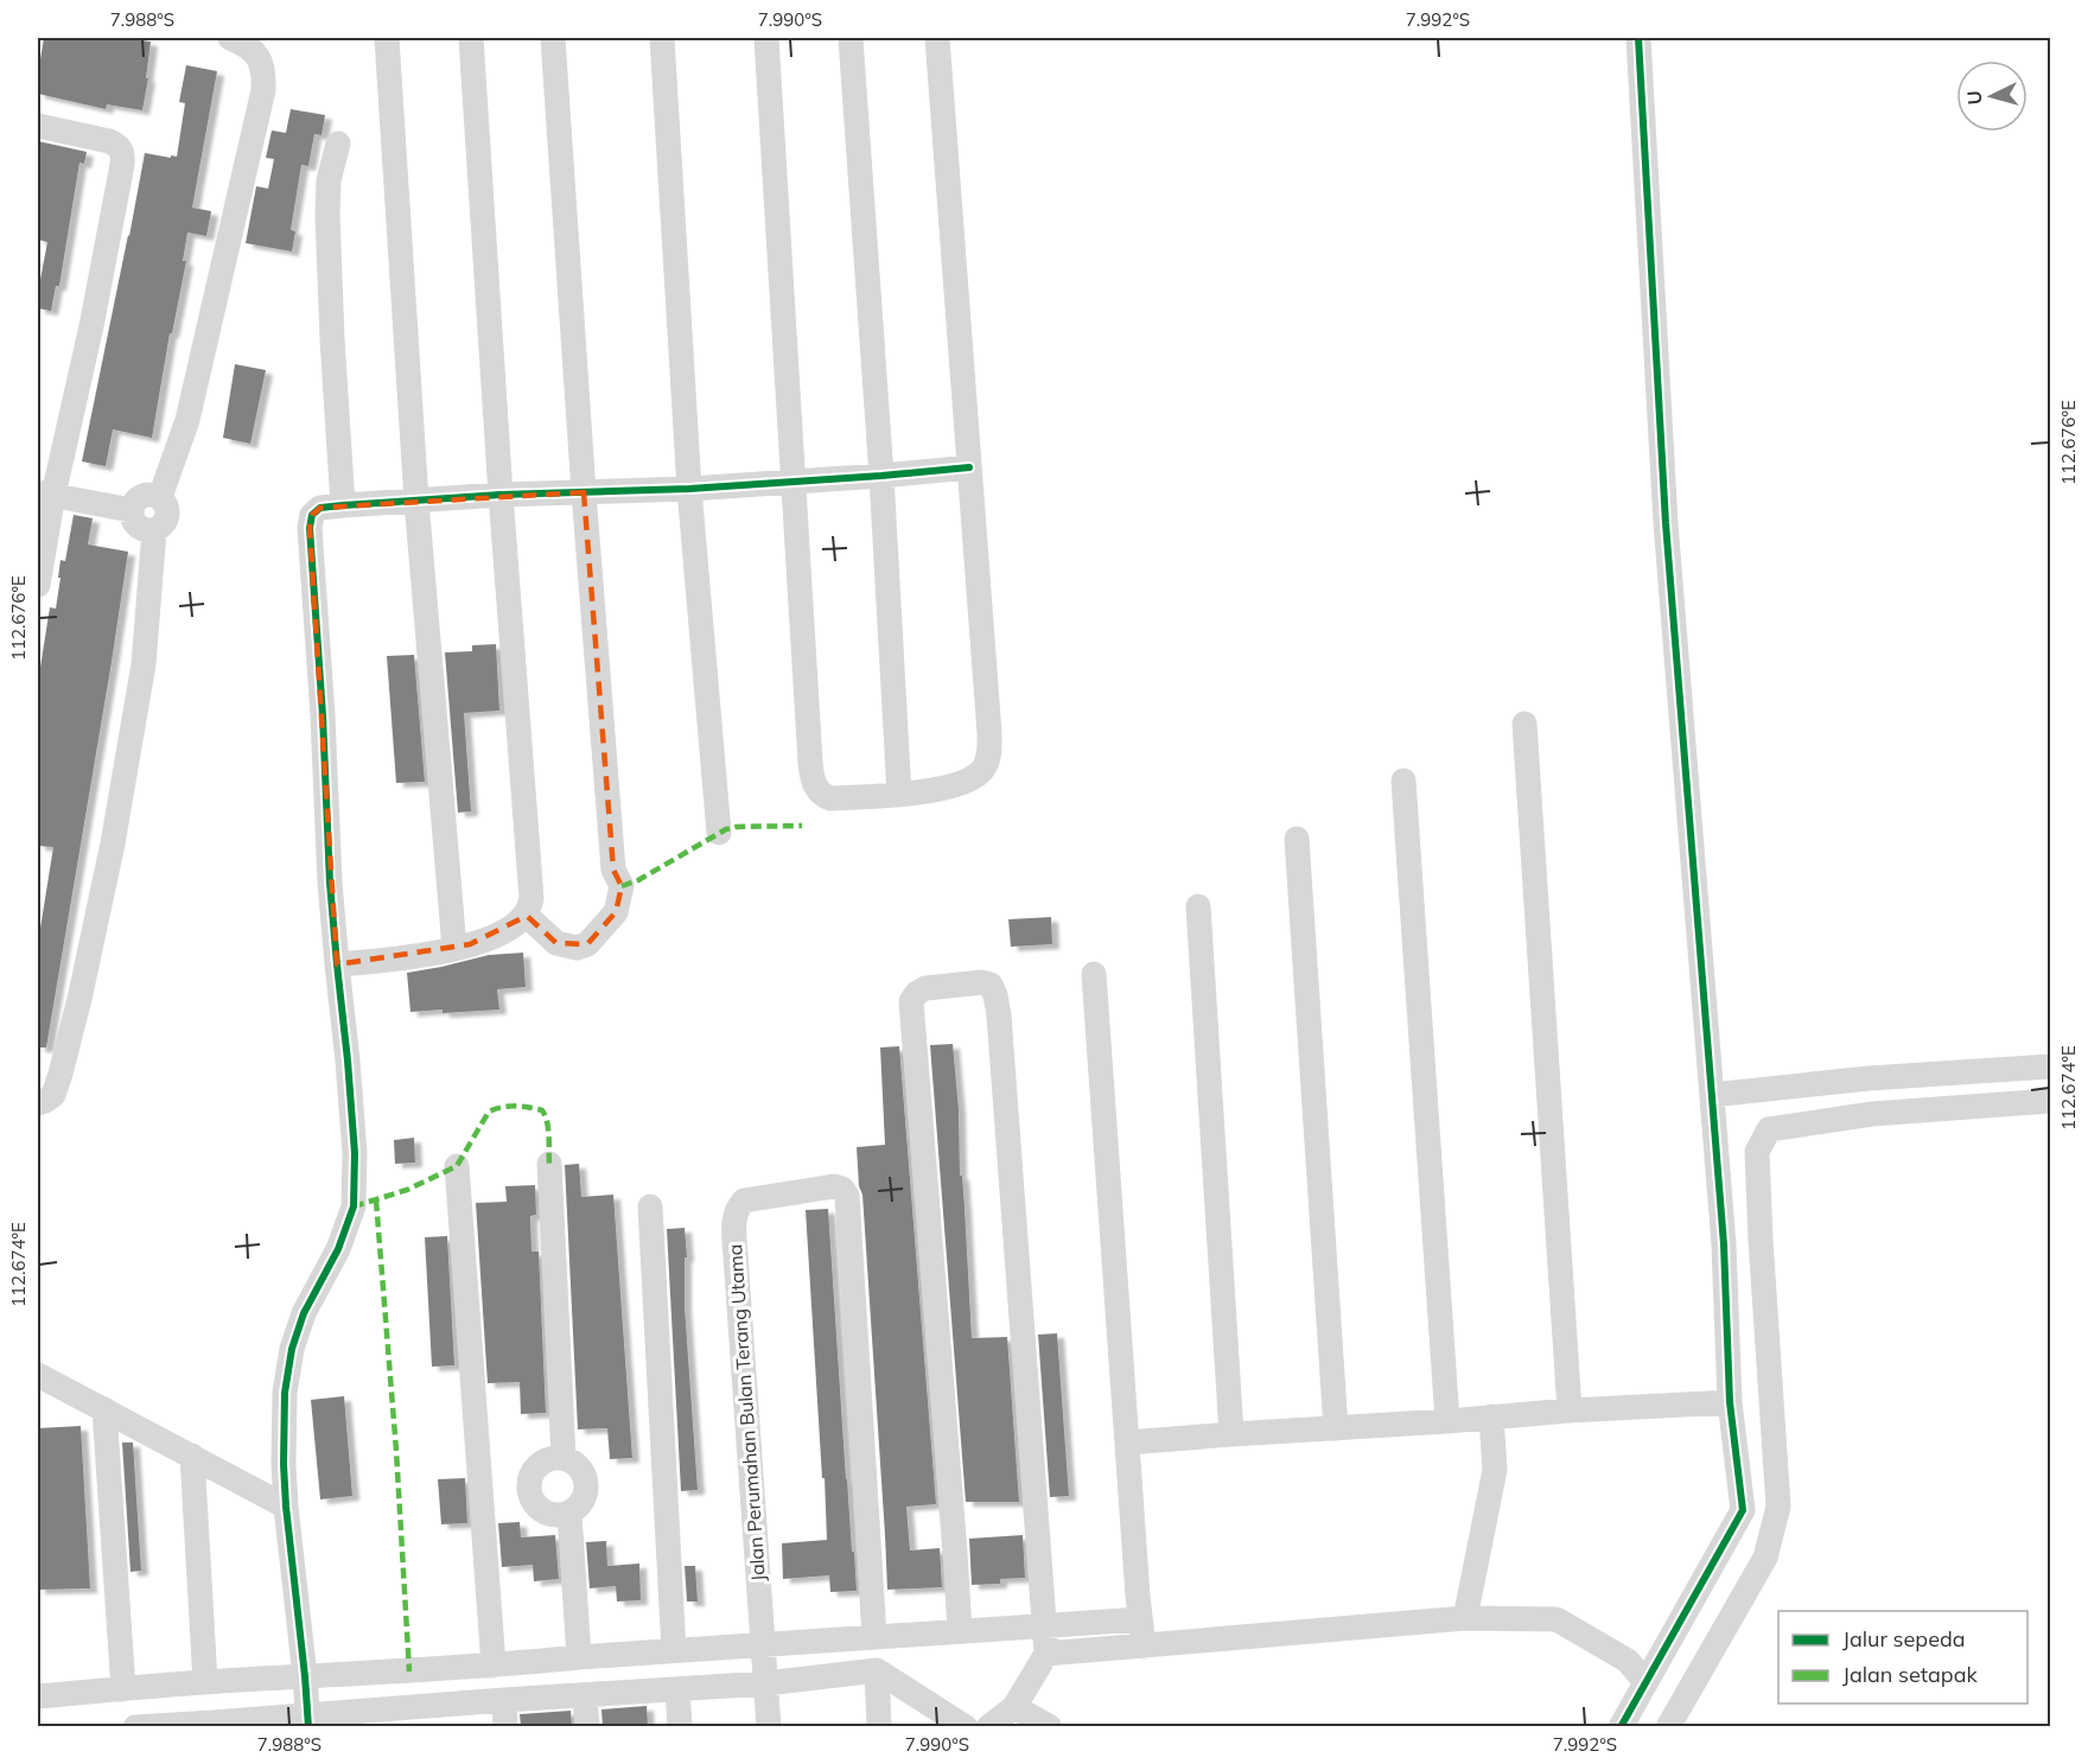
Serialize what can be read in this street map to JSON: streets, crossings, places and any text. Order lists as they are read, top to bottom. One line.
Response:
{"streets":{"street":["Jalan Perumahan Bulan Terang Utama"]},"legend":["Jalur sepeda","Jalan setapak"],"north":"left","coordinates":["7.988°S","7.990°S","7.992°S","112.676°E","112.674°E"]}
